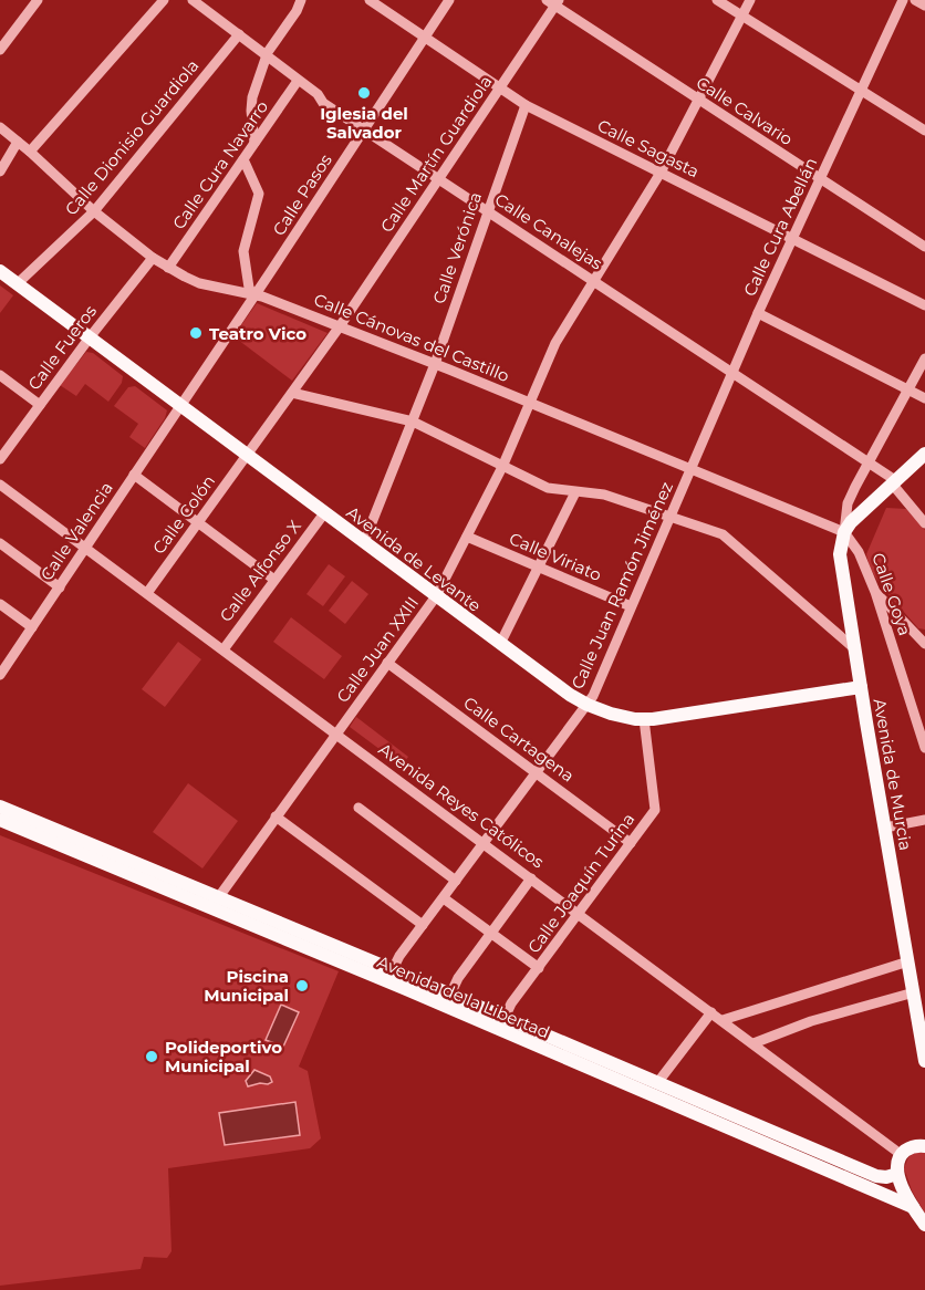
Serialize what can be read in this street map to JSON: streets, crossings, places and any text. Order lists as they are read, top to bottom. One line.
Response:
{"streets":{"main road":["Avenida de Levante","Avenida de Murcia","Avenida de la Libertad"],"street":["Calle Calvario","Calle Dionisio Guardiola","Calle Sagasta","Calle Martín Guardiola","Calle Cura Navarro","Calle Pasos","Calle Cura Abellán","Calle Canalejas","Calle Verónica","Calle Cánovas del Castillo","Calle Fueros","Calle Colón","Calle Valencia","Calle Viriato","Calle Alfonso X","Calle Juan Ramón Jiménez","Calle Goya","Calle Juan XXIII","Calle Cartagena","Avenida Reyes Católicos","Calle Joaquín Turina"]},"crossings":[["Calle Calvario","Calle Martín Guardiola"],["Calle Calvario","Calle Cura Abellán"],["Calle Calvario","Calle Juan XXIII"],["Calle Dionisio Guardiola","Calle Canalejas"],["Calle Dionisio Guardiola","Calle Cánovas del Castillo"],["Calle Dionisio Guardiola","Avenida de Levante"],["Calle Sagasta","Calle Martín Guardiola"],["Calle Sagasta","Calle Pasos"],["Calle Sagasta","Calle Cura Abellán"],["Calle Sagasta","Calle Verónica"],["Calle Sagasta","Calle Juan XXIII"],["Calle Martín Guardiola","Calle Canalejas"],["Calle Martín Guardiola","Calle Cánovas del Castillo"],["Calle Martín Guardiola","Calle Colón"],["Calle Cura Navarro","Calle Canalejas"],["Calle Cura Navarro","Calle Cánovas del Castillo"],["Calle Pasos","Calle Canalejas"],["Calle Pasos","Calle Cánovas del Castillo"],["Calle Pasos","Calle Valencia"],["Calle Pasos","Avenida de Levante"],["Calle Cura Abellán","Calle Canalejas"],["Calle Cura Abellán","Calle Cánovas del Castillo"],["Calle Cura Abellán","Calle Juan Ramón Jiménez"],["Calle Canalejas","Calle Verónica"],["Calle Canalejas","Calle Juan XXIII"],["Calle Verónica","Calle Cánovas del Castillo"],["Calle Verónica","Avenida de Levante"],["Calle Cánovas del Castillo","Calle Fueros"],["Calle Cánovas del Castillo","Calle Juan Ramón Jiménez"],["Calle Cánovas del Castillo","Calle Goya"],["Calle Cánovas del Castillo","Calle Juan XXIII"],["Calle Cánovas del Castillo","Avenida de Murcia"],["Calle Fueros","Avenida de Levante"],["Calle Colón","Avenida de Levante"],["Calle Colón","Avenida Reyes Católicos"],["Calle Valencia","Avenida de Levante"],["Calle Valencia","Avenida Reyes Católicos"],["Calle Viriato","Calle Juan Ramón Jiménez"],["Calle Viriato","Calle Juan XXIII"],["Avenida de Levante","Calle Alfonso X"],["Avenida de Levante","Calle Juan Ramón Jiménez"],["Avenida de Levante","Calle Juan XXIII"],["Avenida de Levante","Avenida de Murcia"],["Avenida de Levante","Calle Joaquín Turina"],["Calle Alfonso X","Avenida Reyes Católicos"],["Calle Juan Ramón Jiménez","Calle Cartagena"],["Calle Juan Ramón Jiménez","Avenida Reyes Católicos"],["Calle Juan Ramón Jiménez","Avenida de la Libertad"],["Calle Goya","Avenida de Murcia"],["Calle Juan XXIII","Calle Cartagena"],["Calle Juan XXIII","Avenida Reyes Católicos"],["Calle Cartagena","Calle Joaquín Turina"],["Avenida Reyes Católicos","Calle Joaquín Turina"]],"places":["Iglesia del Salvador","Teatro Vico","Piscina Municipal","Polideportivo Municipal"]}
